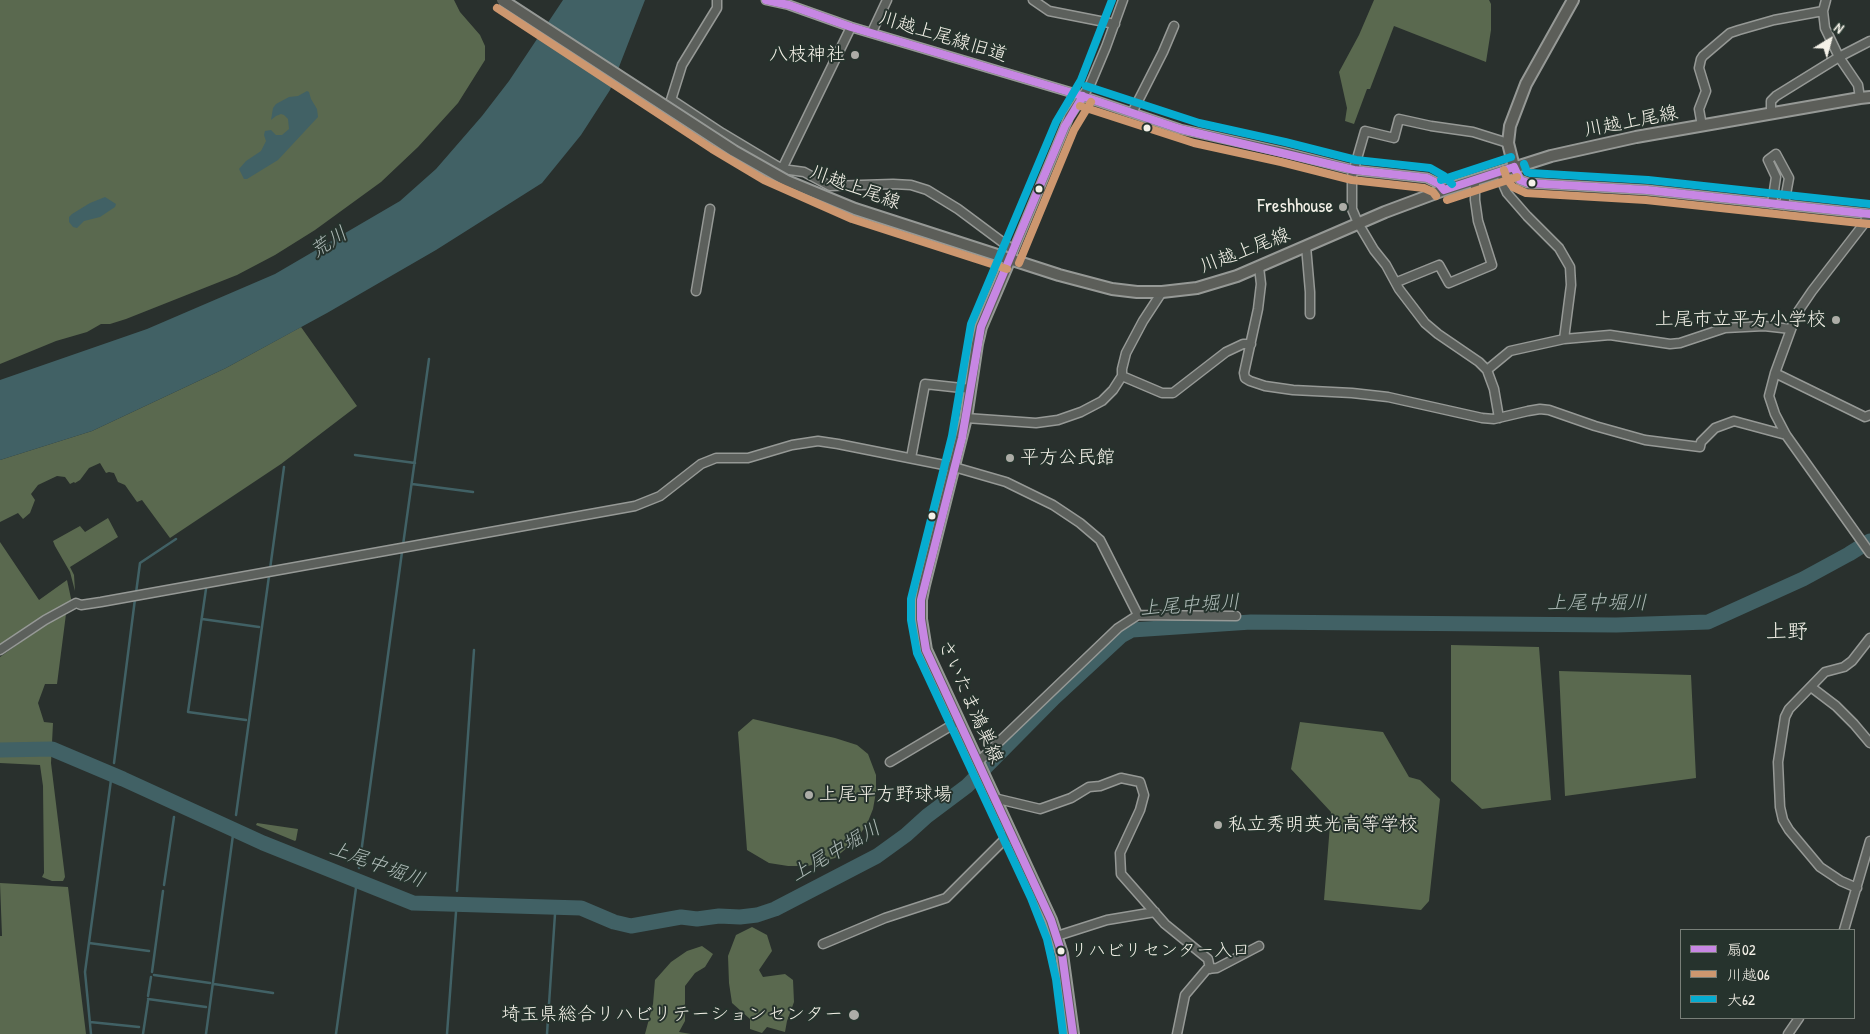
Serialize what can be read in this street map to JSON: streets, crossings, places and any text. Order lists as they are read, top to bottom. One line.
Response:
{"streets":{"main road":["川越上尾線","さいたま鴻巣線"],"street":["川越上尾線旧道"]},"crossings":[["川越上尾線","さいたま鴻巣線"]],"districts":["上野"],"water":["荒川","上尾中堀川"],"places":["八枝神社","Freshhouse","上尾市立平方小学校","平方公民館","上尾平方野球場","私立秀明英光高等学校","リハビリセンター入口","埼玉県総合リハビリテーションセンター"],"lines":["transit line 扇02","transit line 大62","transit line 川越06"],"legend":["扇02","川越06","大62"],"north":"top right"}
